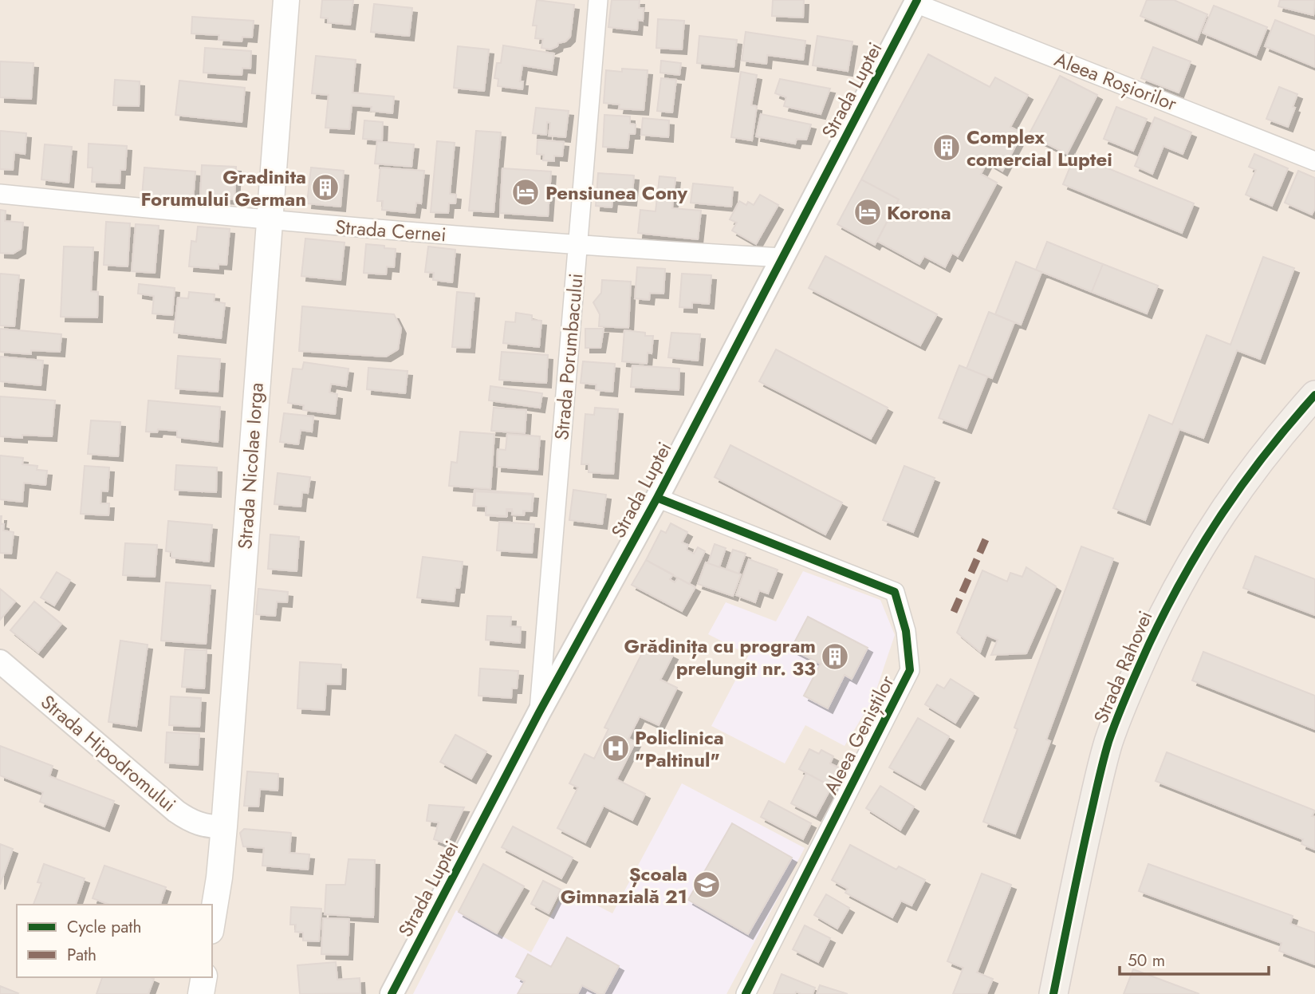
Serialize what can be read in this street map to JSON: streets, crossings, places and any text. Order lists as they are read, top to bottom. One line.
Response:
{"streets":{"main road":["Strada Nicolae Iorga","Strada Rahovei"],"street":["Aleea Roșiorilor","Strada Luptei","Strada Cernei","Strada Porumbacului","Aleea Geniștilor","Strada Hipodromului"]},"crossings":[["Aleea Roșiorilor","Strada Luptei"],["Strada Luptei","Strada Cernei"],["Strada Luptei","Strada Porumbacului"],["Strada Luptei","Aleea Geniștilor"],["Strada Cernei","Strada Porumbacului"],["Strada Cernei","Strada Nicolae Iorga"],["Strada Nicolae Iorga","Strada Hipodromului"]],"places":{"building":["Complex comercial Luptei","Gradinita Forumului German","Grădinița cu program prelungit nr. 33"],"hotel":["Pensiunea Cony","Korona"],"hospital":["Policlinica \"Paltinul\""],"school or university":["Școala Gimnazială 21"]},"legend":["Cycle path","Path"],"scale_bar":"50 m"}
